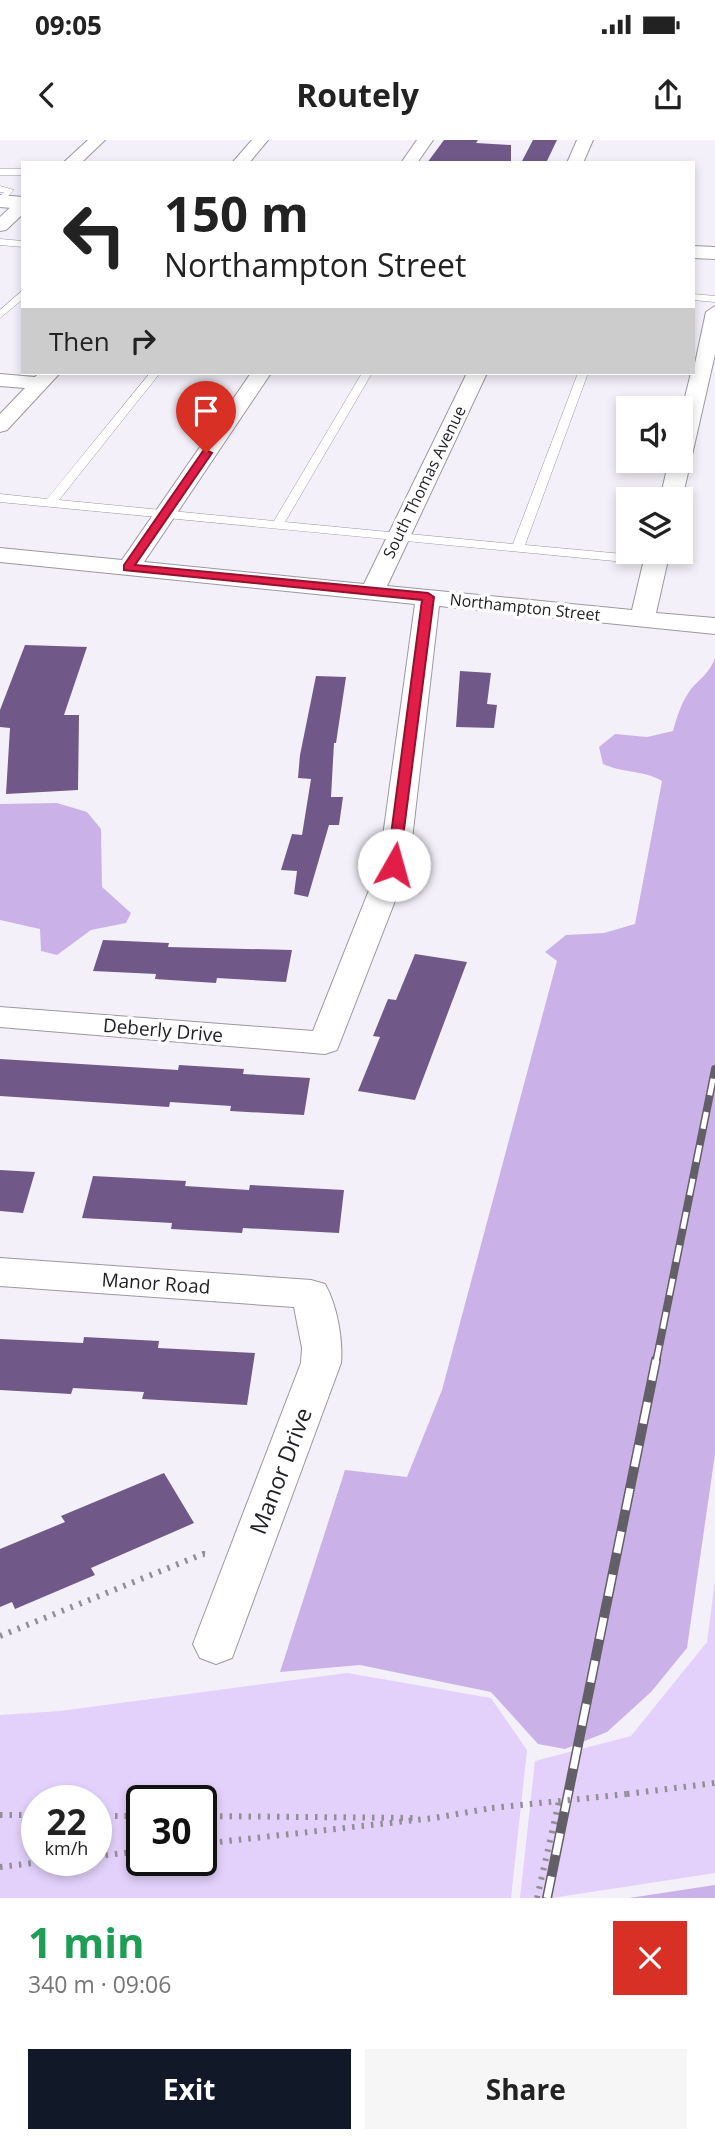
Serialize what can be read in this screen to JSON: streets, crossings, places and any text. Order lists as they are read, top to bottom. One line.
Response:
{"streets":{"street":["South Thomas Avenue","Northampton Street","Deberly Drive","Manor Road","Manor Drive"]},"crossings":[["South Thomas Avenue","Northampton Street"],["Northampton Street","Deberly Drive"],["Manor Road","Manor Drive"]],"page":{"status":"09:05","header":"Routely","turn":["150 m","Northampton Street"],"then":"Then","speed":"22 km/h","limit":"30","heading":["1 min","340 m · 09:06"],"buttons":["Exit","Share"]}}
